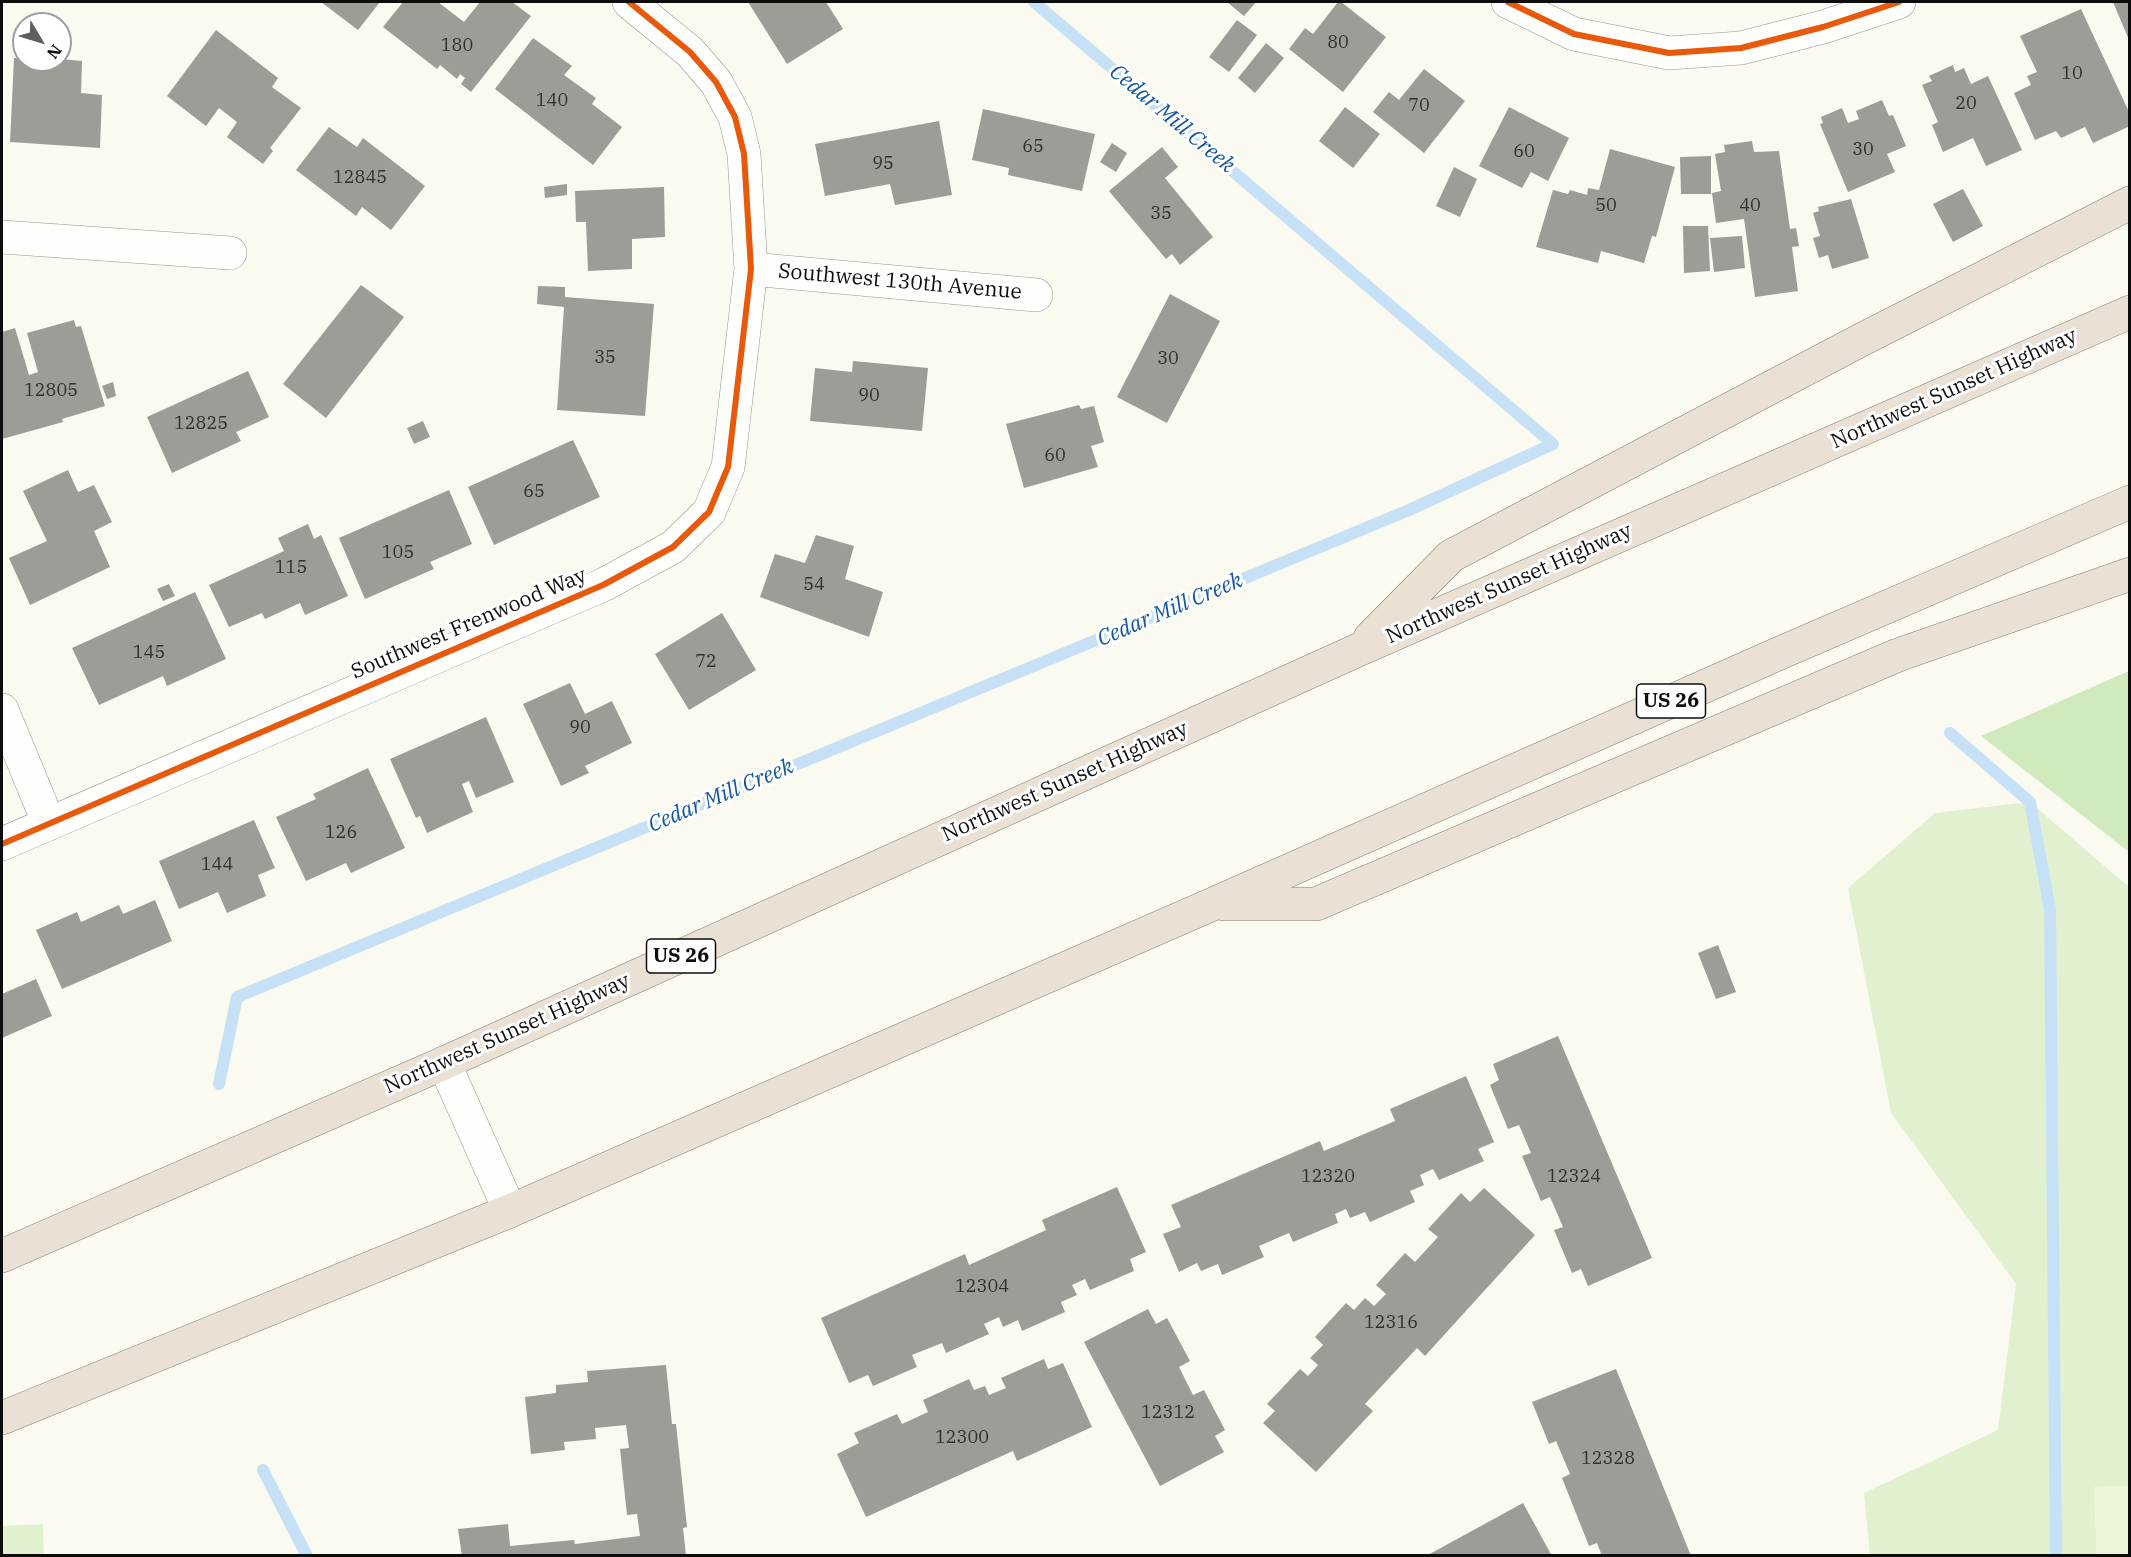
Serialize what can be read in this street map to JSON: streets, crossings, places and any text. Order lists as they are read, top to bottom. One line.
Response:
{"streets":{"highway":["Northwest Sunset Highway","US 26"],"street":["Southwest 130th Avenue","Southwest Frenwood Way"]},"crossings":[["Southwest 130th Avenue","Southwest Frenwood Way"]],"water":["Cedar Mill Creek"],"house_numbers":["80","180","10","140","20","70","65","30","60","95","12845","50","40","35","35","30","12805","90","12825","60","65","105","115","54","145","72","90","126","144","12320","12324","12304","12316","12312","12300","12328"],"north":"bottom right"}
